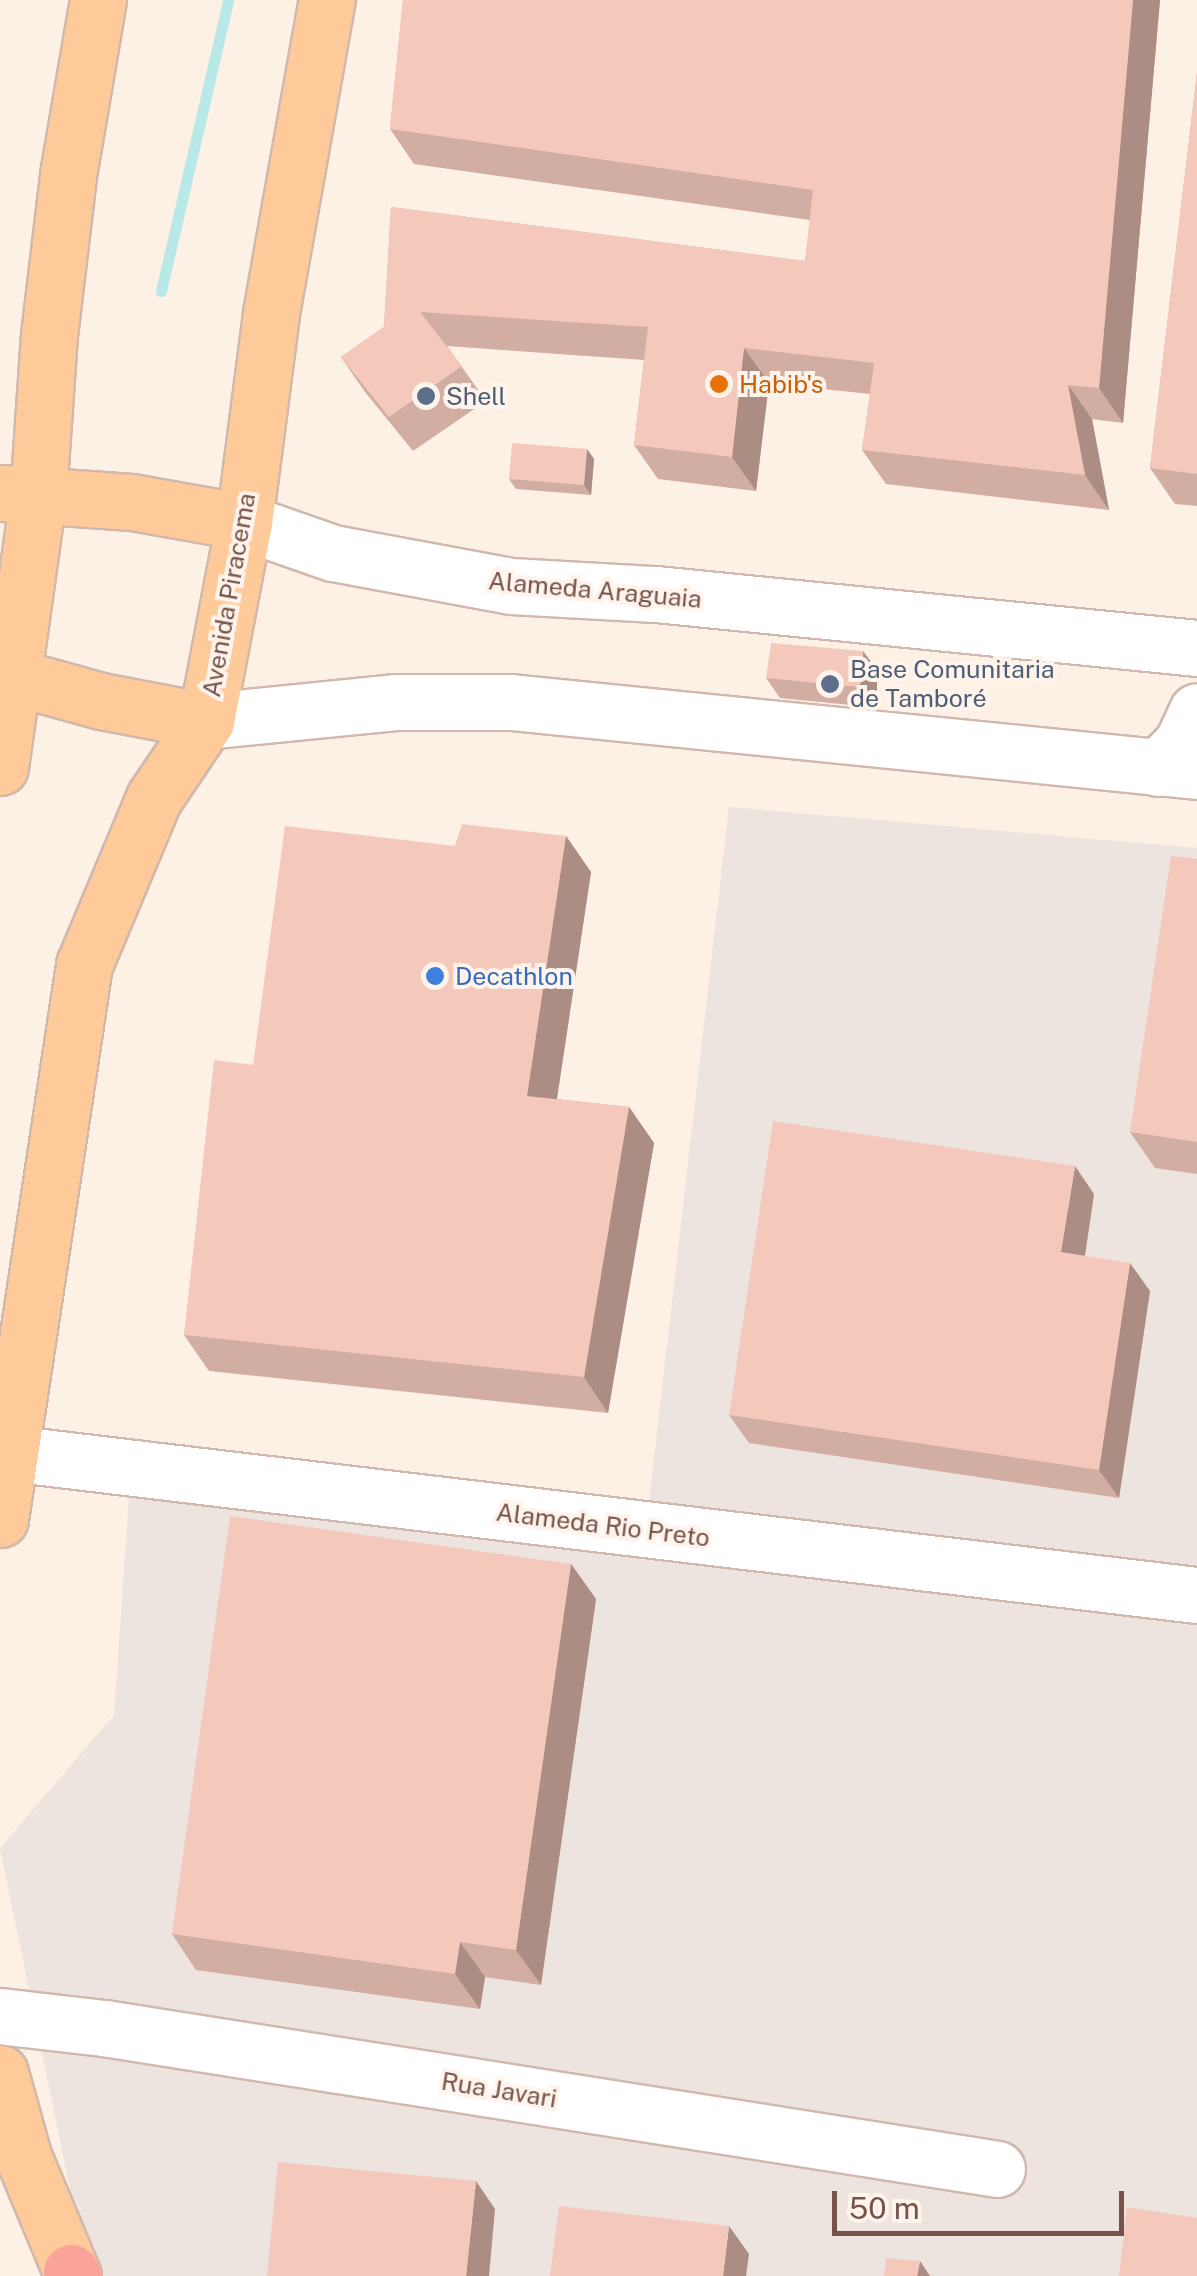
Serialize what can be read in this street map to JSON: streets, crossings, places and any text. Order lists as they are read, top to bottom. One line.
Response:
{"streets":{"main road":["Alameda Araguaia","Avenida Piracema"],"street":["Alameda Rio Preto","Rua Javari"]},"crossings":[["Alameda Araguaia","Avenida Piracema"],["Avenida Piracema","Alameda Rio Preto"]],"places":["Habib's","Shell","Base Comunitaria de Tamboré","Decathlon"],"scale_bar":"50 m"}
